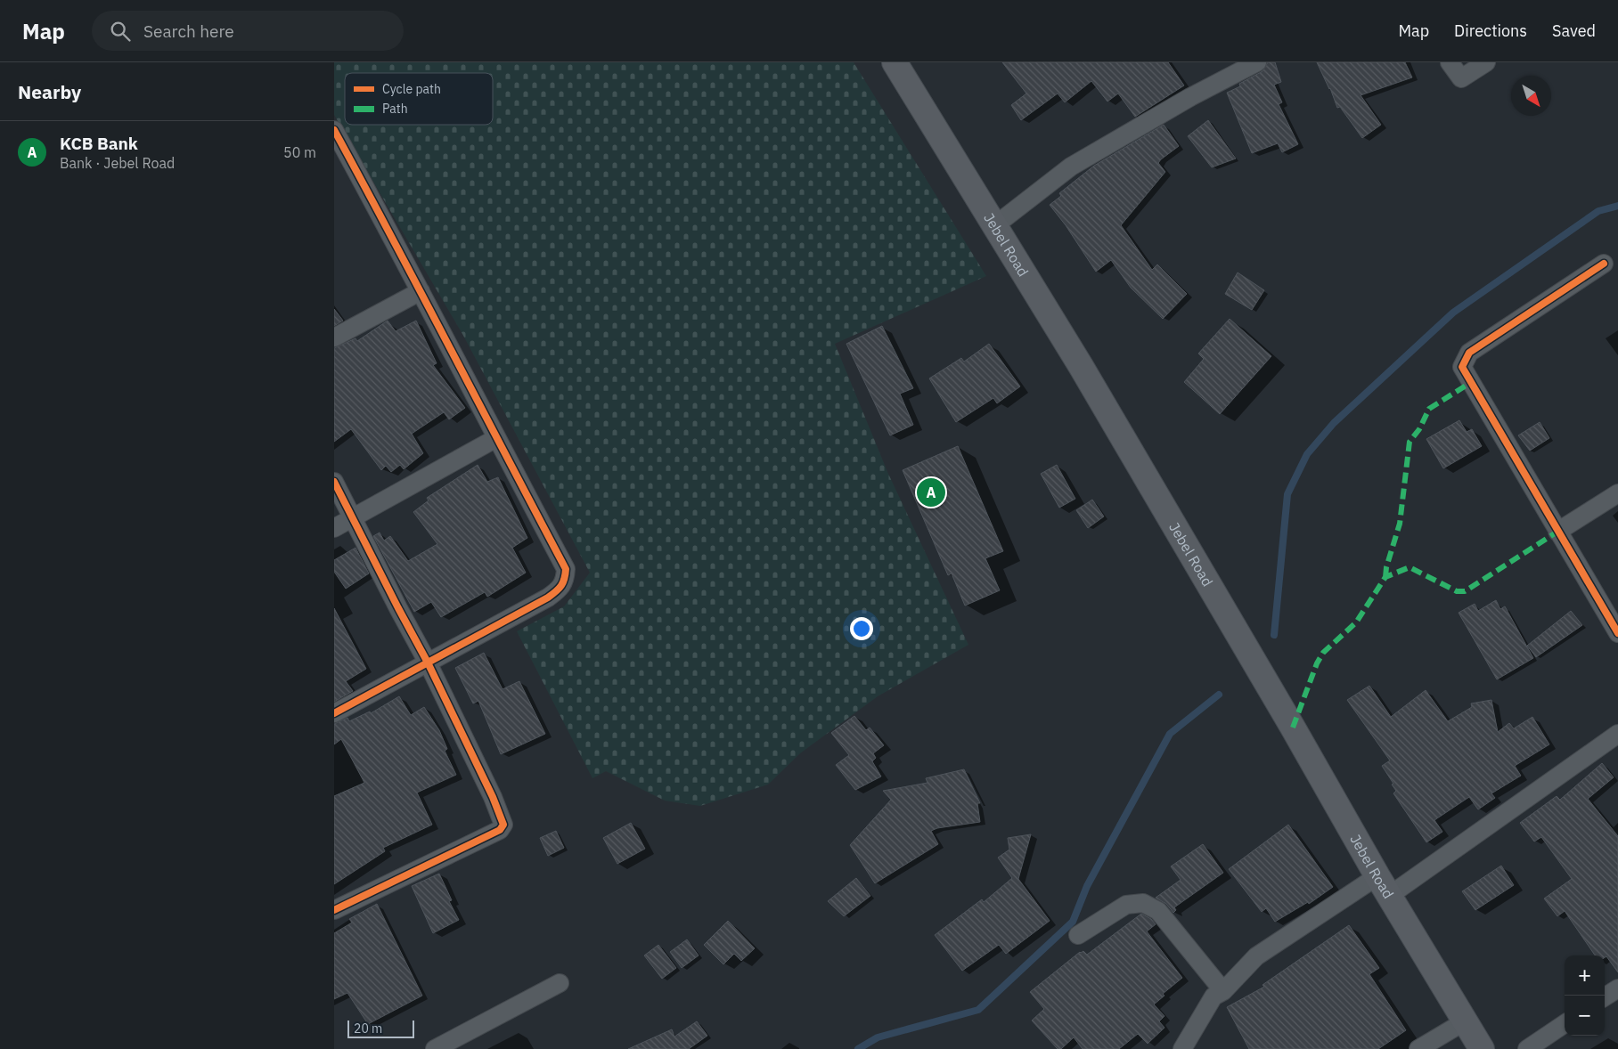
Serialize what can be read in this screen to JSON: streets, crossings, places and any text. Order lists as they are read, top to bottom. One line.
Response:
{"streets":{"main road":["Jebel Road"]},"legend":["Cycle path","Path"],"scale_bar":"20 m","north":"bottom right","page":{"header":"Map","search":"Search here","nav":["Map","Directions","Saved"],"heading":"Nearby","list":[{"mark":"A","name":"KCB Bank","note":"Bank · Jebel Road","value":"50 m"}],"pins":"A","map_buttons":["+","−"],"scale":"20 m"}}
